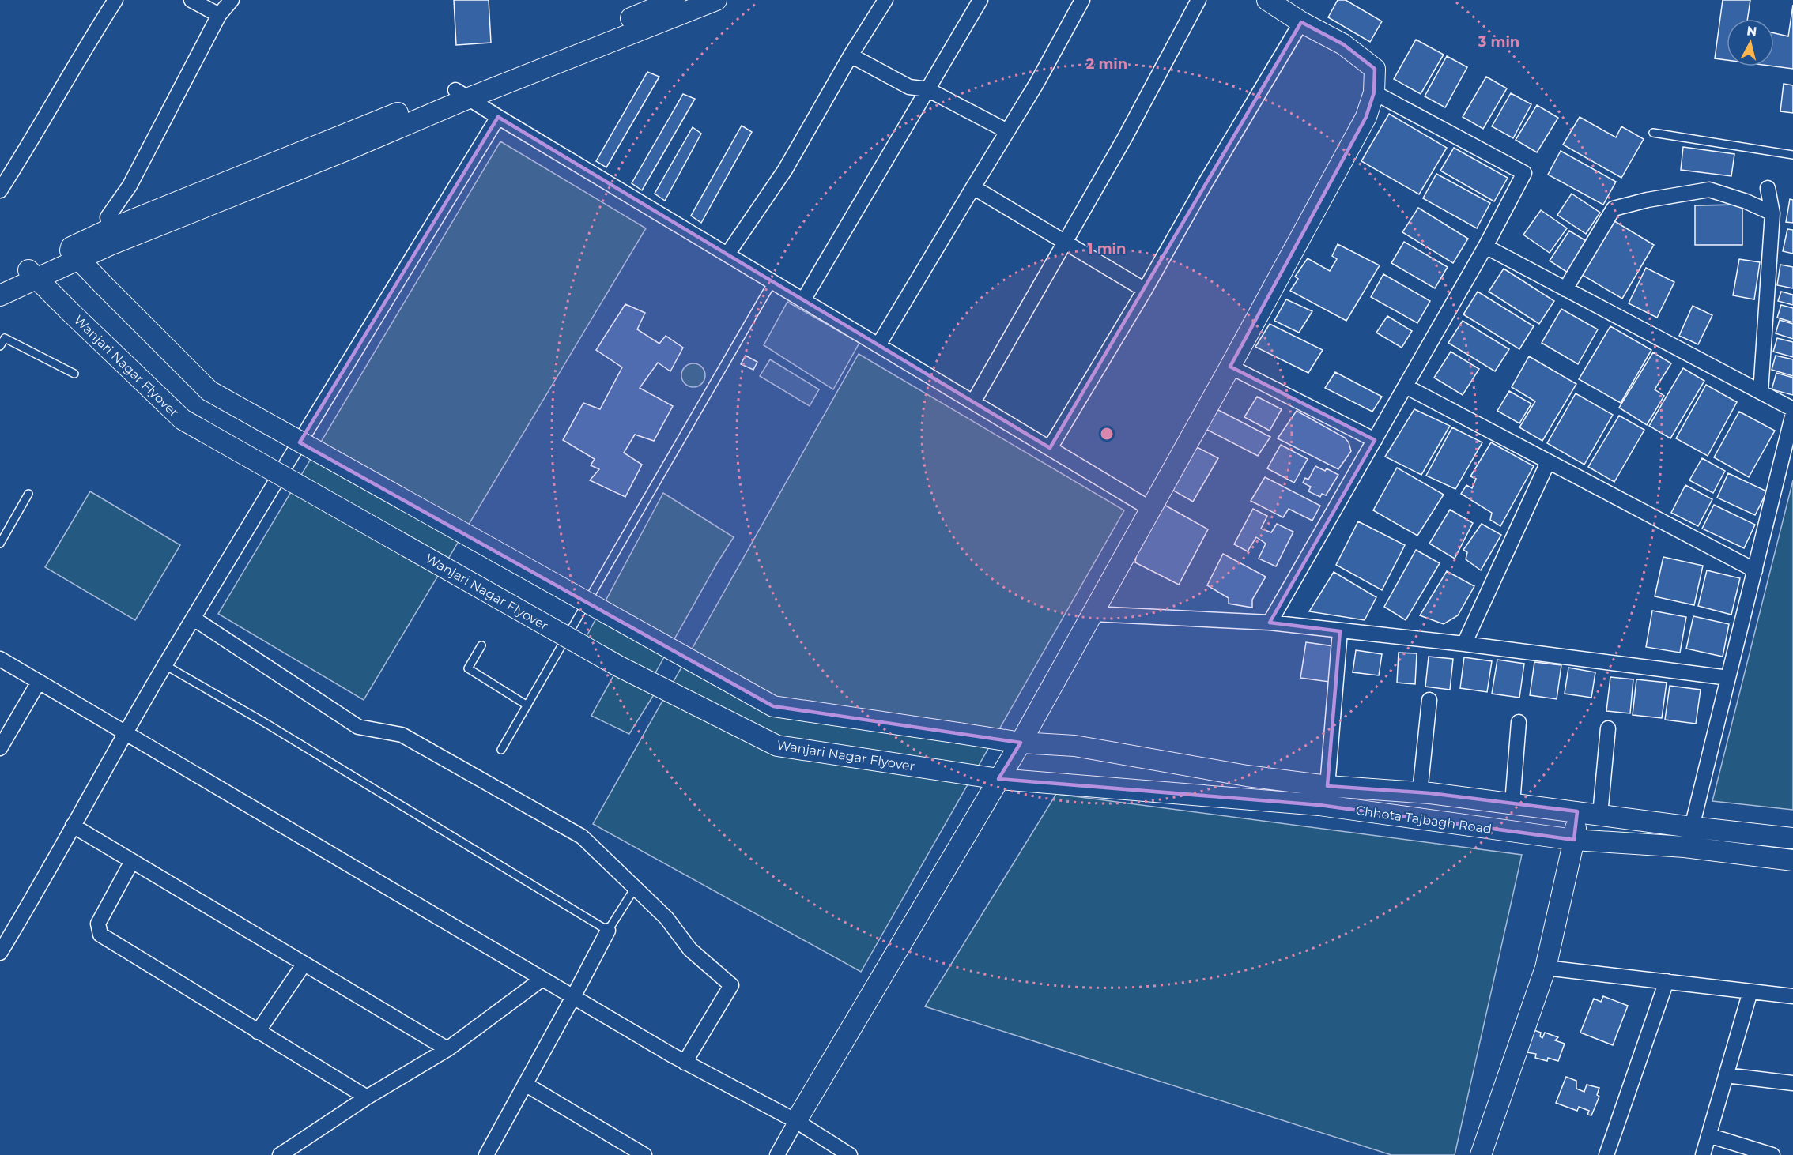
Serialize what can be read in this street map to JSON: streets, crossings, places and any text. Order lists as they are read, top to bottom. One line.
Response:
{"streets":{"main road":["Wanjari Nagar Flyover","Chhota Tajbagh Road"]},"crossings":[["Wanjari Nagar Flyover","Chhota Tajbagh Road"]],"north":"top","rings":["3 min","2 min","1 min"]}
